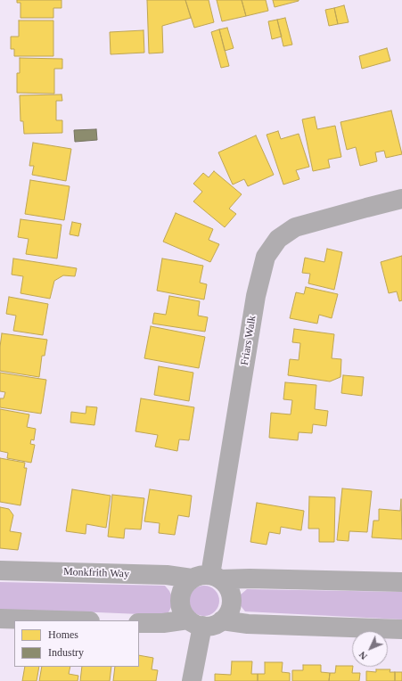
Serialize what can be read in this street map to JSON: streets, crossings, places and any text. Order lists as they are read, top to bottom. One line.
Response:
{"streets":{"street":["Friars Walk","Monkfrith Way"]},"crossings":[["Friars Walk","Monkfrith Way"]],"legend":["Homes","Industry"],"north":"bottom left"}
